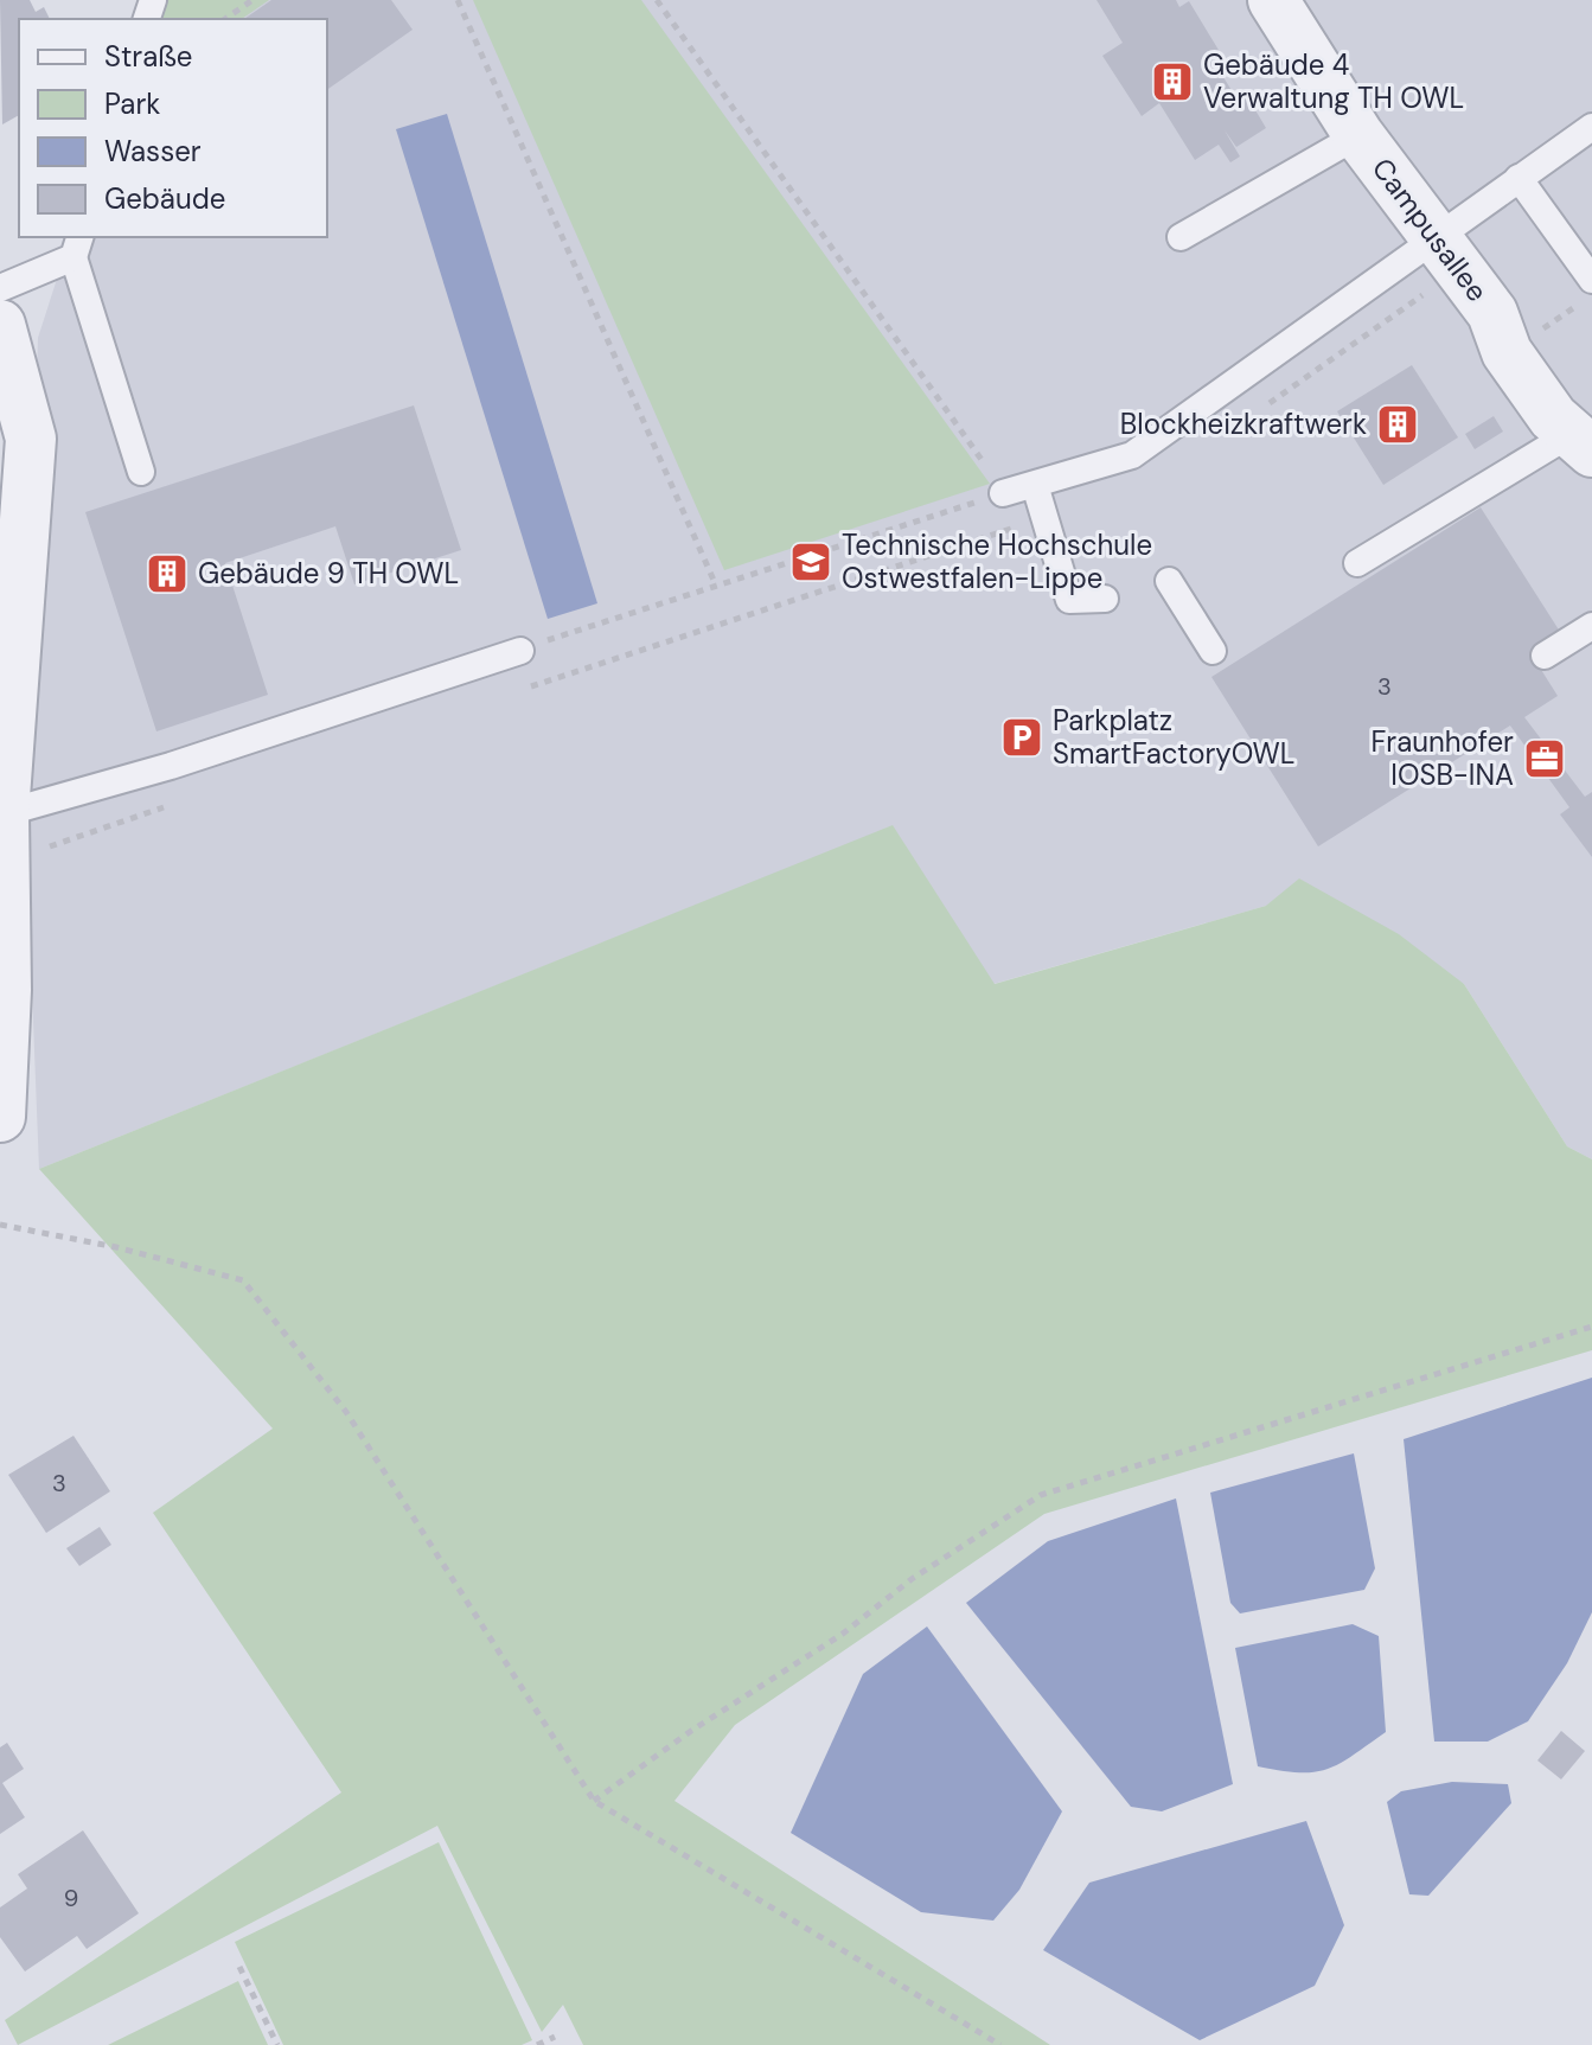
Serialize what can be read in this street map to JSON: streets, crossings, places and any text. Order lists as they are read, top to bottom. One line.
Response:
{"streets":{"street":["Campusallee"]},"places":{"building":["Gebäude 4 Verwaltung TH OWL","Blockheizkraftwerk","Gebäude 9 TH OWL"],"school or university":["Technische Hochschule Ostwestfalen-Lippe"],"parking":["Parkplatz SmartFactoryOWL"],"office":["Fraunhofer IOSB-INA"]},"house_numbers":["3","3","9"],"legend":["Straße","Park","Wasser","Gebäude"]}
